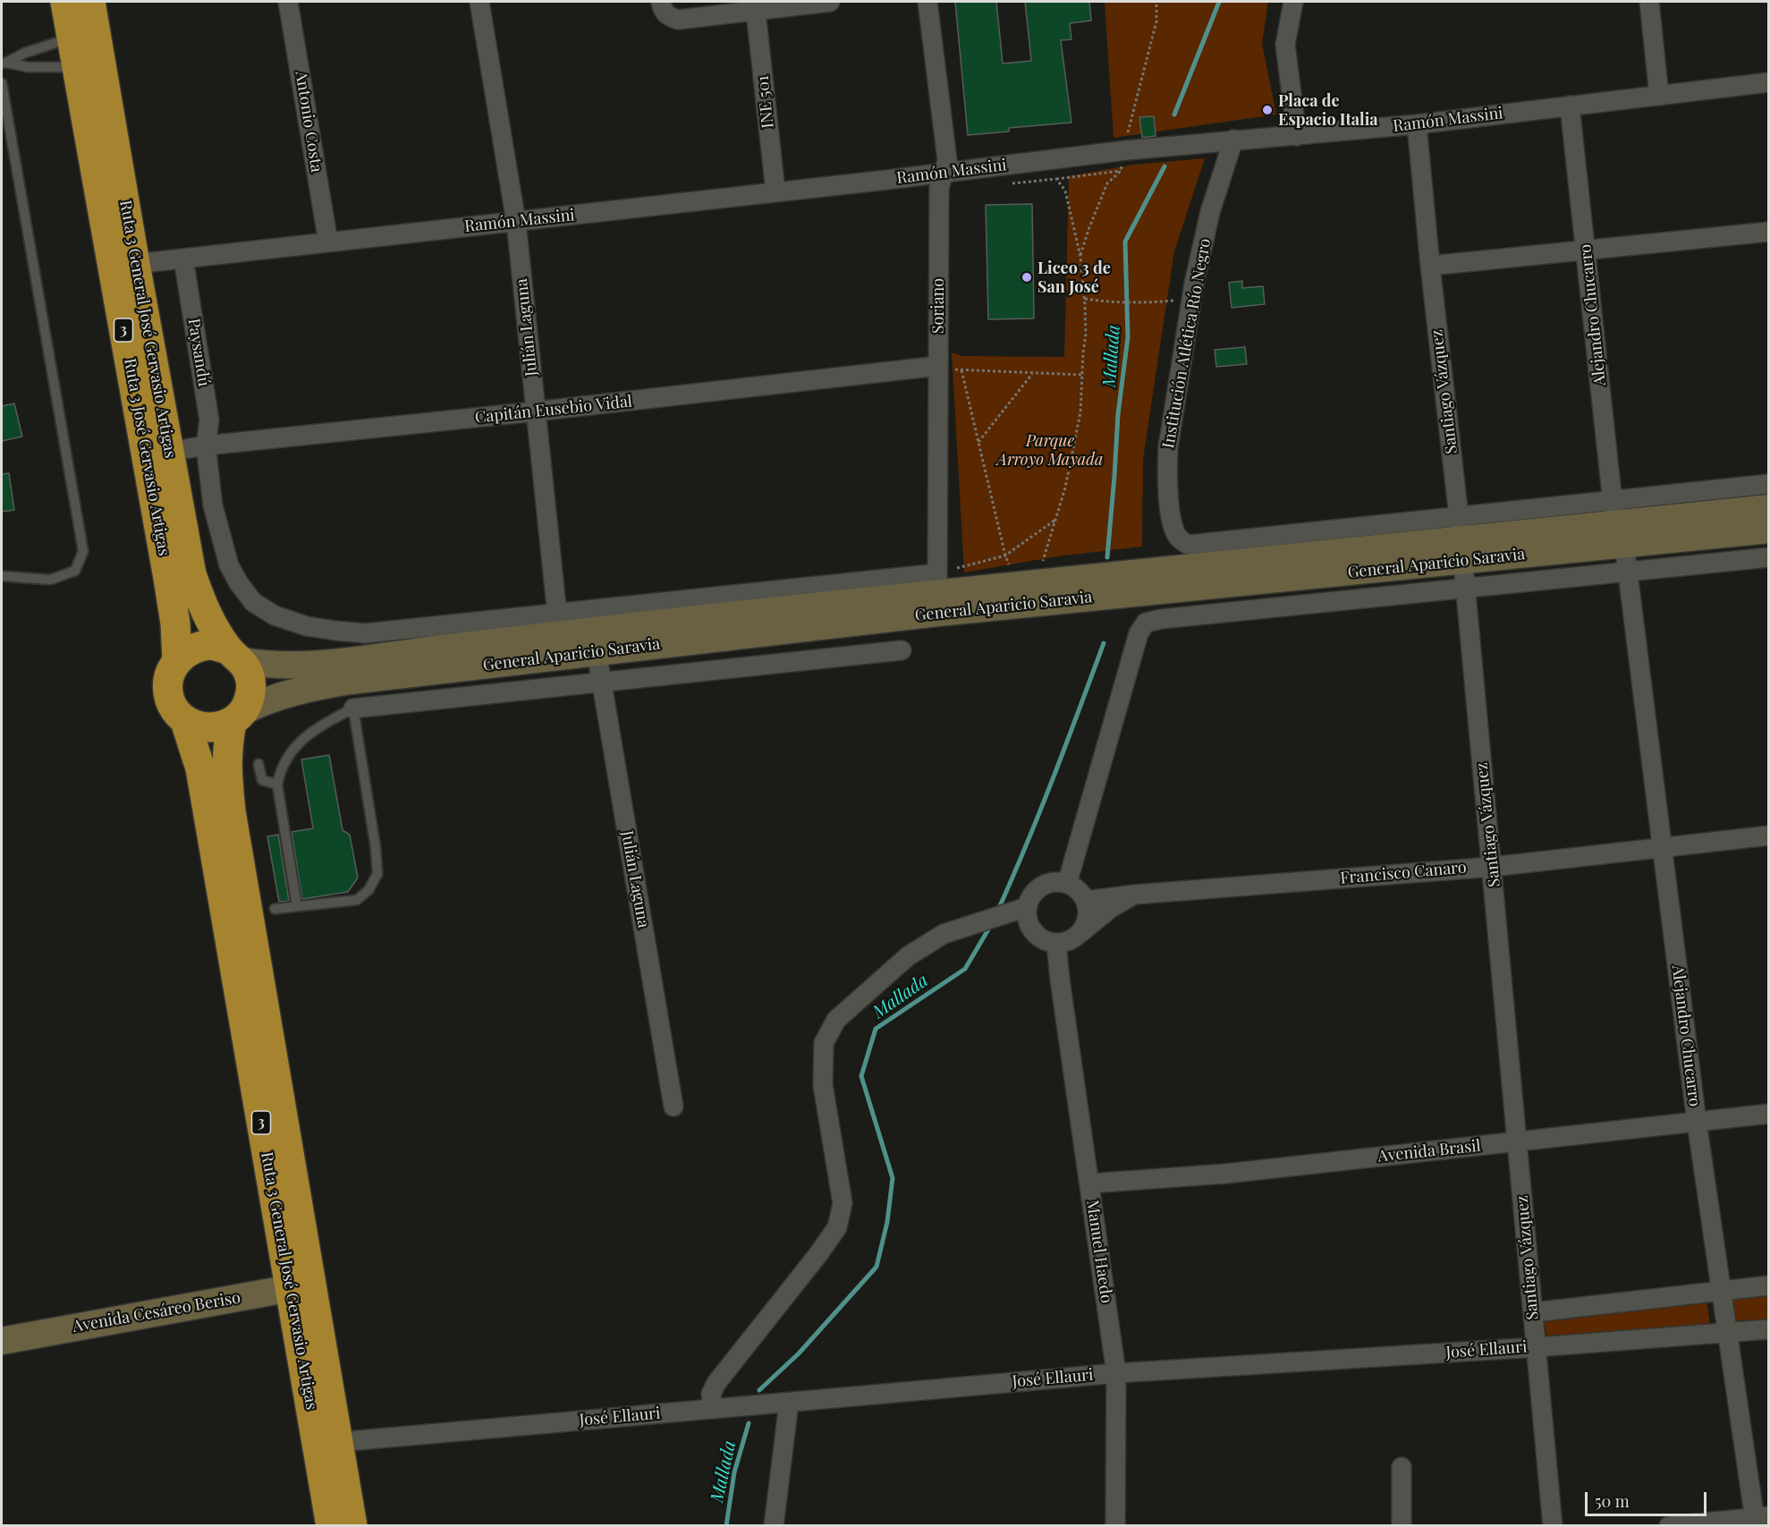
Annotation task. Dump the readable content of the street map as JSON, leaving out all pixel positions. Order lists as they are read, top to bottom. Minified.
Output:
{"streets":{"highway":["Ruta 3 General José Gervasio Artigas","3","Ruta 3 José Gervasio Artigas"],"main road":["General Aparicio Saravia","Avenida Cesáreo Beriso"],"street":["INE 501","Ramón Massini","Antonio Costa","Soriano","Alejandro Chucarro","Julián Laguna","Institución Atlética Río Negro","Paysandú","Santiago Vázquez","Capitán Eusebio Vidal","Francisco Canaro","Avenida Brasil","Manuel Haedo","José Ellauri"]},"crossings":[["INE 501","Ramón Massini"],["Ramón Massini","Antonio Costa"],["Ramón Massini","Soriano"],["Ramón Massini","Alejandro Chucarro"],["Ramón Massini","Julián Laguna"],["Ramón Massini","Ruta 3 General José Gervasio Artigas"],["Ramón Massini","Institución Atlética Río Negro"],["Ramón Massini","Paysandú"],["Ramón Massini","Santiago Vázquez"],["Soriano","Capitán Eusebio Vidal"],["Soriano","General Aparicio Saravia"],["Alejandro Chucarro","General Aparicio Saravia"],["Alejandro Chucarro","Francisco Canaro"],["Alejandro Chucarro","Avenida Brasil"],["Alejandro Chucarro","José Ellauri"],["Julián Laguna","Capitán Eusebio Vidal"],["Julián Laguna","General Aparicio Saravia"],["Ruta 3 General José Gervasio Artigas","3"],["Ruta 3 General José Gervasio Artigas","Capitán Eusebio Vidal"],["Ruta 3 General José Gervasio Artigas","Ruta 3 José Gervasio Artigas"],["Ruta 3 General José Gervasio Artigas","General Aparicio Saravia"],["Ruta 3 General José Gervasio Artigas","Avenida Cesáreo Beriso"],["Ruta 3 General José Gervasio Artigas","José Ellauri"],["3","Ruta 3 José Gervasio Artigas"],["3","General Aparicio Saravia"],["Institución Atlética Río Negro","General Aparicio Saravia"],["Paysandú","Capitán Eusebio Vidal"],["Paysandú","General Aparicio Saravia"],["Santiago Vázquez","General Aparicio Saravia"],["Santiago Vázquez","Francisco Canaro"],["Santiago Vázquez","Avenida Brasil"],["Santiago Vázquez","José Ellauri"],["Capitán Eusebio Vidal","General Aparicio Saravia"],["Ruta 3 José Gervasio Artigas","General Aparicio Saravia"],["General Aparicio Saravia","Francisco Canaro"],["General Aparicio Saravia","Manuel Haedo"],["Francisco Canaro","Manuel Haedo"],["Avenida Brasil","Manuel Haedo"],["Manuel Haedo","José Ellauri"]],"water":["Mallada"],"parks":["Parque Arroyo Mayada"],"places":["Placa de Espacio Italia","Liceo 3 de San José"],"scale_bar":"50 m"}
